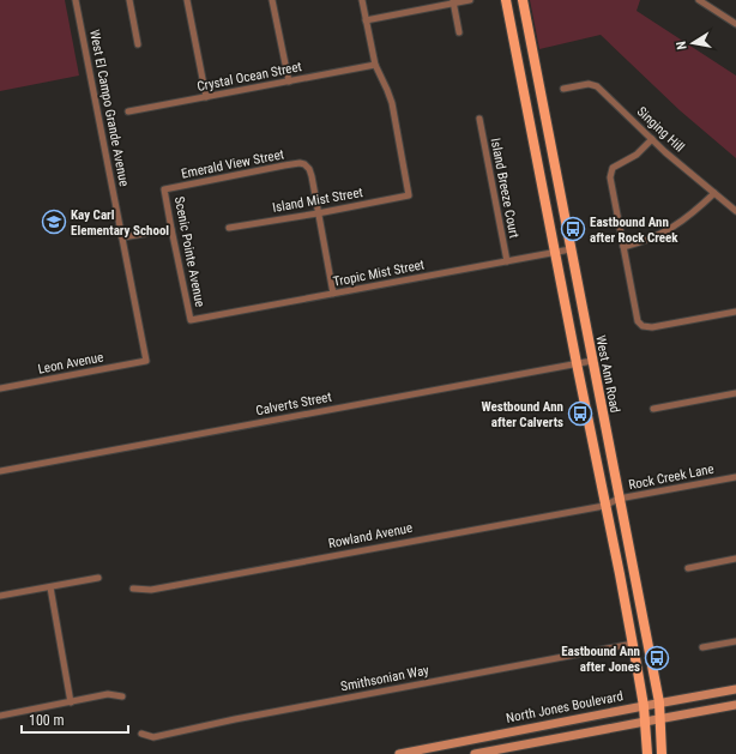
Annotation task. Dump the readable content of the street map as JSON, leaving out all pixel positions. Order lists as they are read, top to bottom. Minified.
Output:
{"streets":{"main road":["West Ann Road","North Jones Boulevard"],"street":["Crystal Ocean Street","West El Campo Grande Avenue","Singing Hill","Emerald View Street","Island Breeze Court","Island Mist Street","Scenic Pointe Avenue","Tropic Mist Street","Leon Avenue","Calverts Street","Rock Creek Lane","Rowland Avenue","Smithsonian Way"]},"crossings":[["Crystal Ocean Street","Island Mist Street"],["West El Campo Grande Avenue","Leon Avenue"],["Emerald View Street","Island Mist Street"],["Emerald View Street","Scenic Pointe Avenue"],["Island Breeze Court","Tropic Mist Street"],["Scenic Pointe Avenue","Tropic Mist Street"],["Tropic Mist Street","West Ann Road"],["West Ann Road","Calverts Street"],["West Ann Road","Rock Creek Lane"],["West Ann Road","Rowland Avenue"],["West Ann Road","Smithsonian Way"],["West Ann Road","North Jones Boulevard"],["Rock Creek Lane","Rowland Avenue"]],"places":{"school or university":["Kay Carl Elementary School"],"bus stop":["Eastbound Ann after Rock Creek","Westbound Ann after Calverts","Eastbound Ann after Jones"]},"scale_bar":"100 m","north":"left"}
